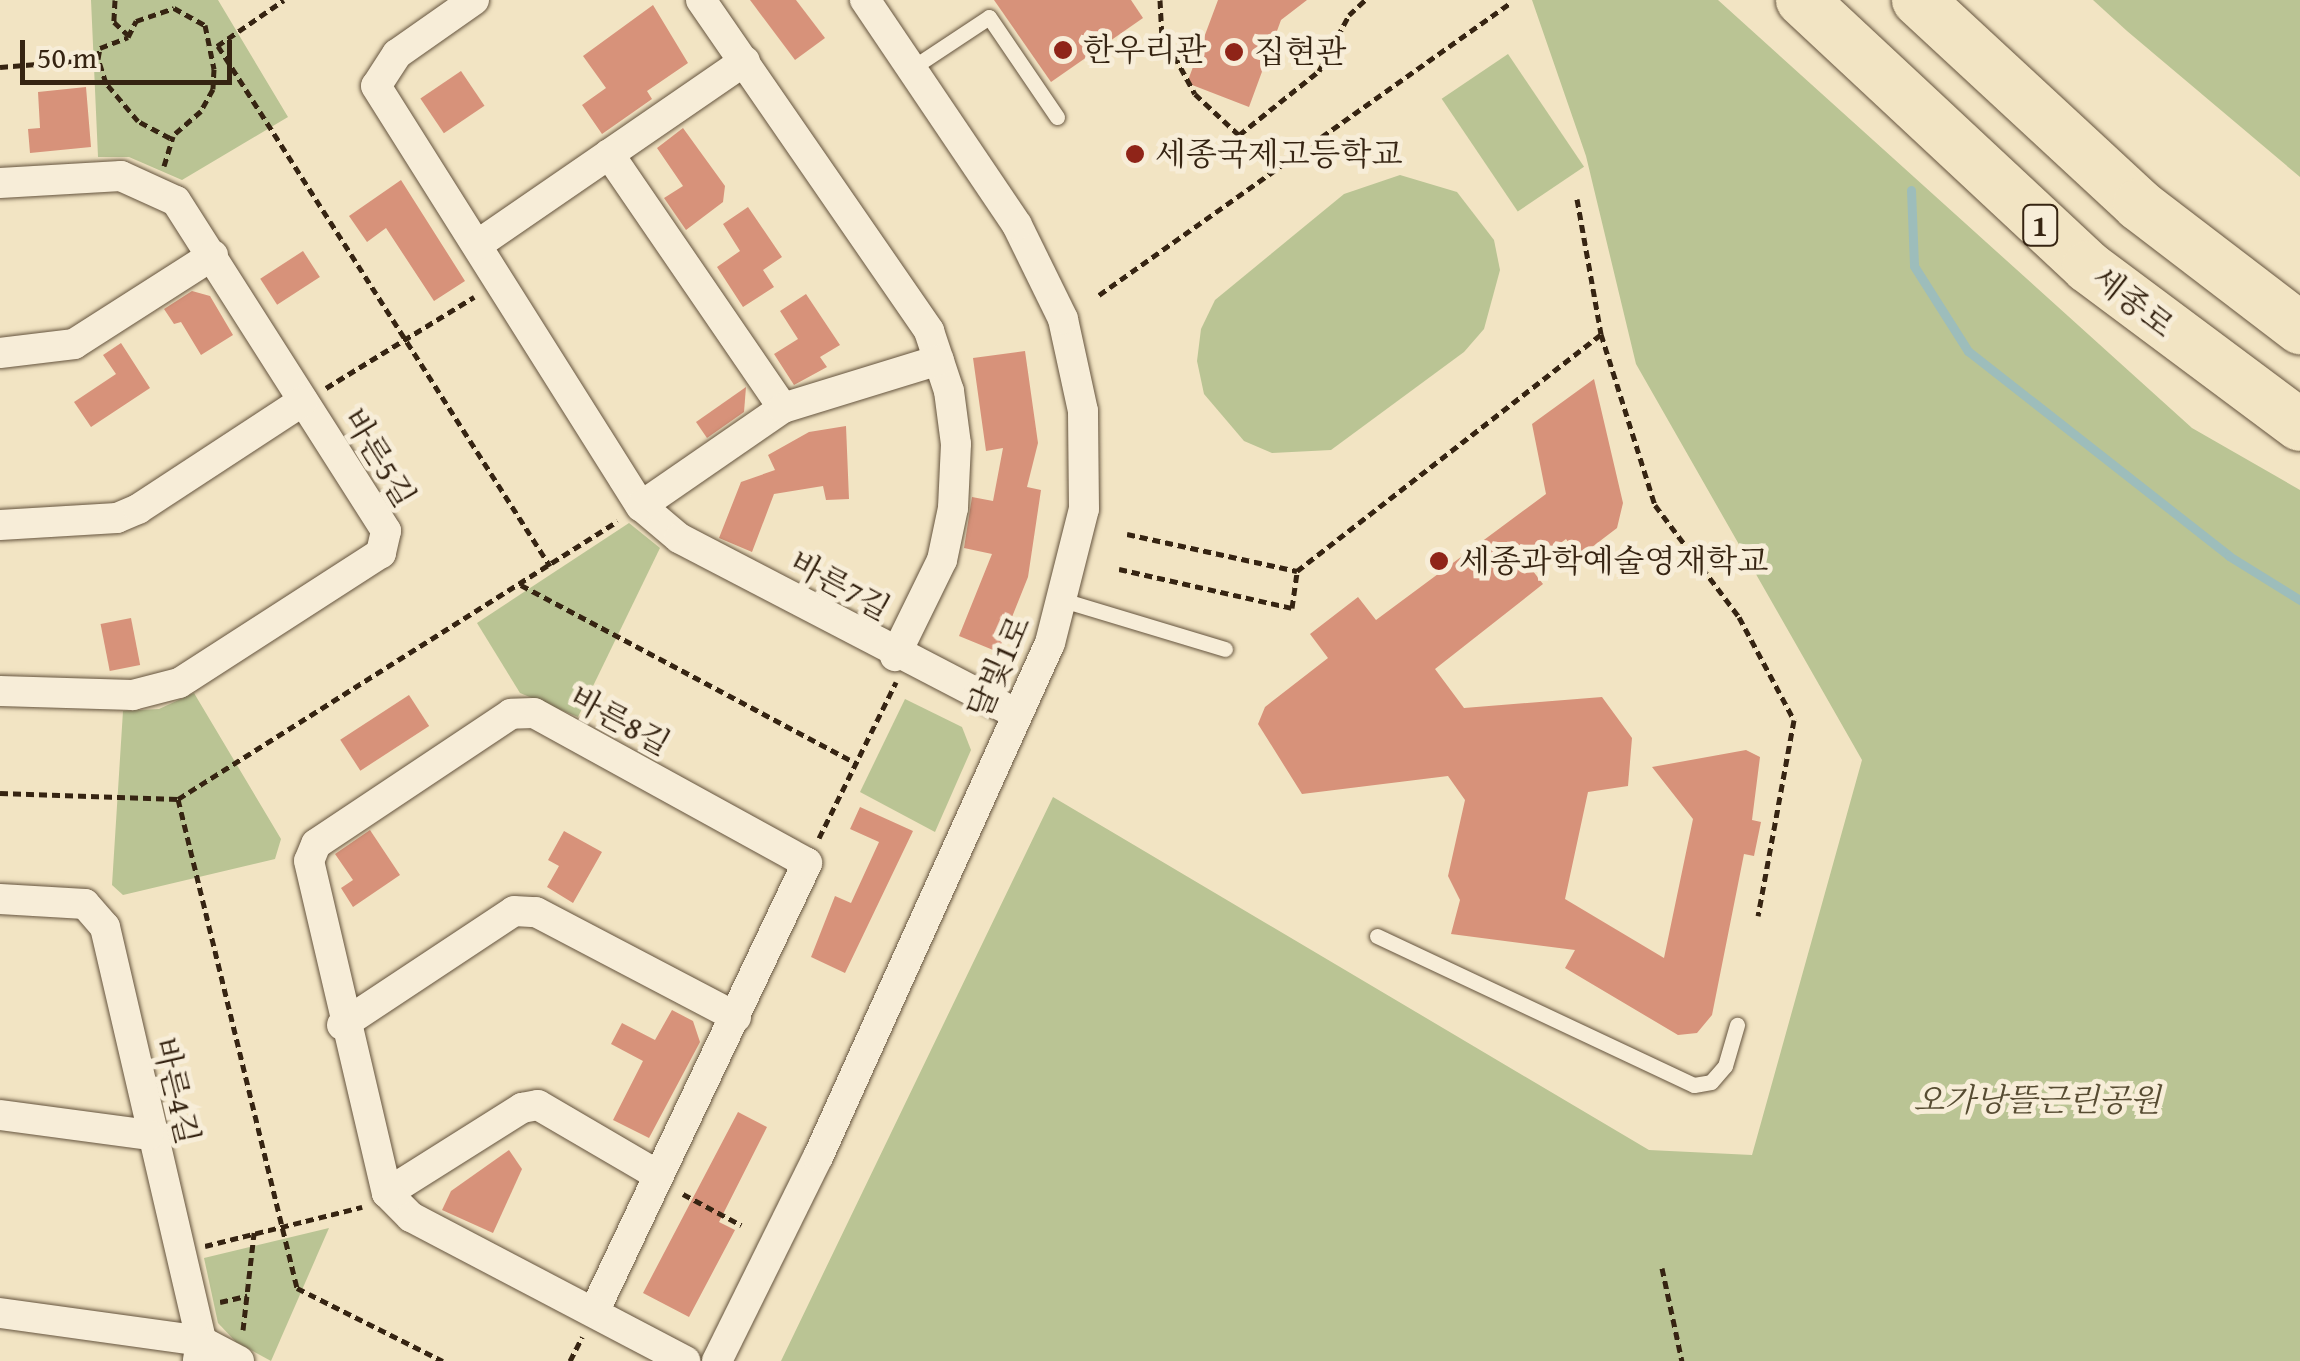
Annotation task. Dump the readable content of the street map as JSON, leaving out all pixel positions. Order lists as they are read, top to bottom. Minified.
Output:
{"streets":{"highway":["1","세종로"],"street":["바른5길","바른7길","달빛1로","바른8길","바른4길"]},"parks":["오가낭뜰근린공원"],"places":["한우리관","집현관","세종국제고등학교","세종과학예술영재학교"],"scale_bar":"50 m"}
